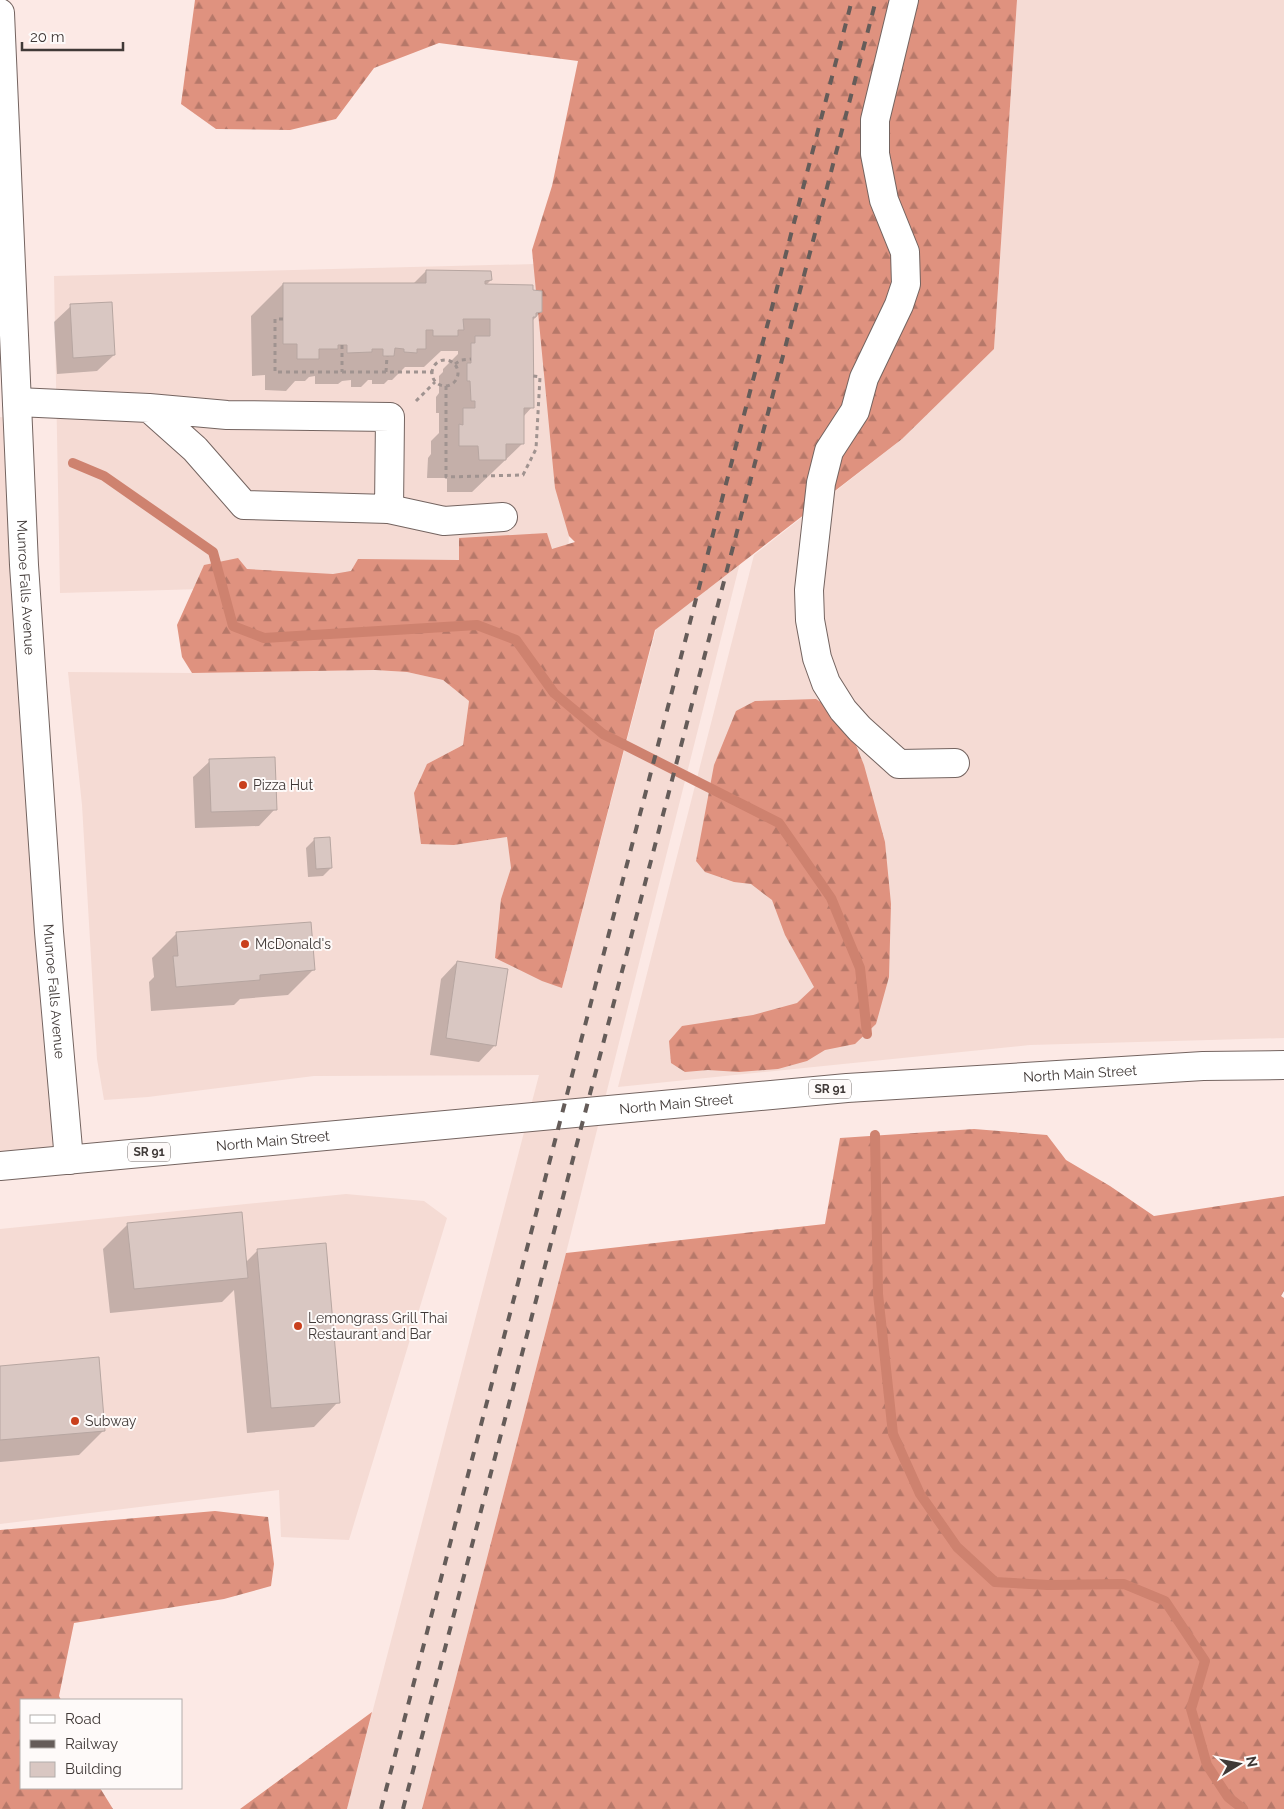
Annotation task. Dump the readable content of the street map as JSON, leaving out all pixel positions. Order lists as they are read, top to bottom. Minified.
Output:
{"streets":{"main road":["Munroe Falls Avenue","North Main Street","SR 91"]},"crossings":[["Munroe Falls Avenue","North Main Street"],["Munroe Falls Avenue","SR 91"],["North Main Street","SR 91"]],"places":["Pizza Hut","McDonald's","Lemongrass Grill Thai Restaurant and Bar","Subway"],"legend":["Road","Railway","Building"],"scale_bar":"20 m","north":"right"}
